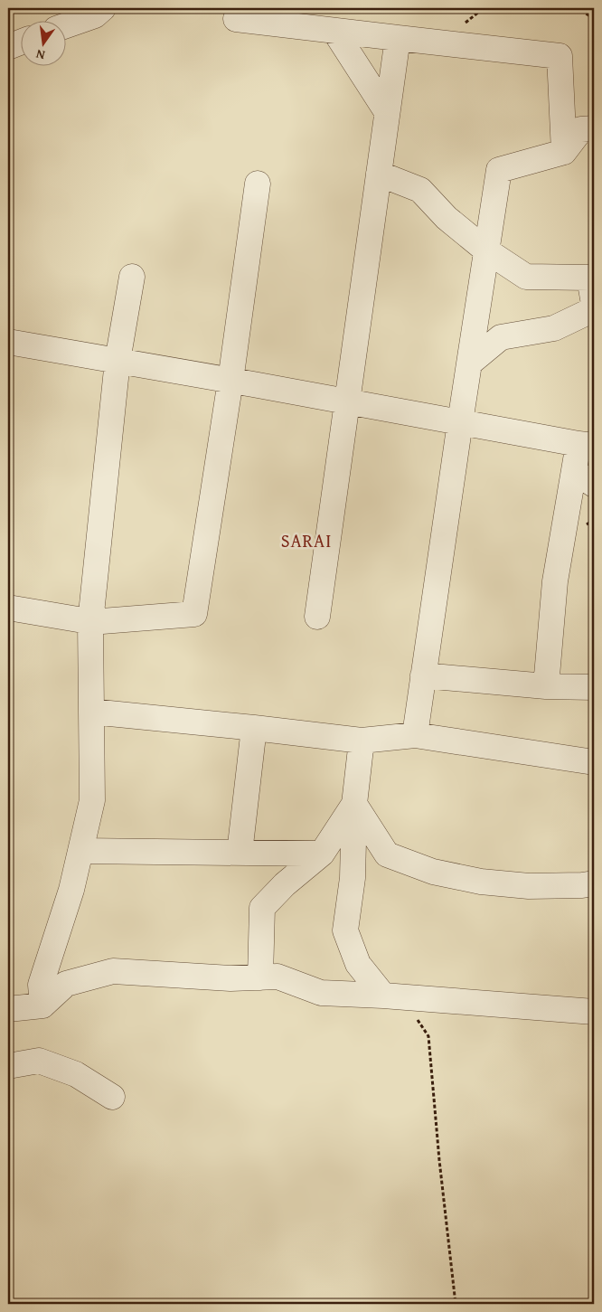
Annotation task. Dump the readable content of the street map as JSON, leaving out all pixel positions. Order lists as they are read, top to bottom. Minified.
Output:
{"districts":["SARAI"],"north":"bottom"}
